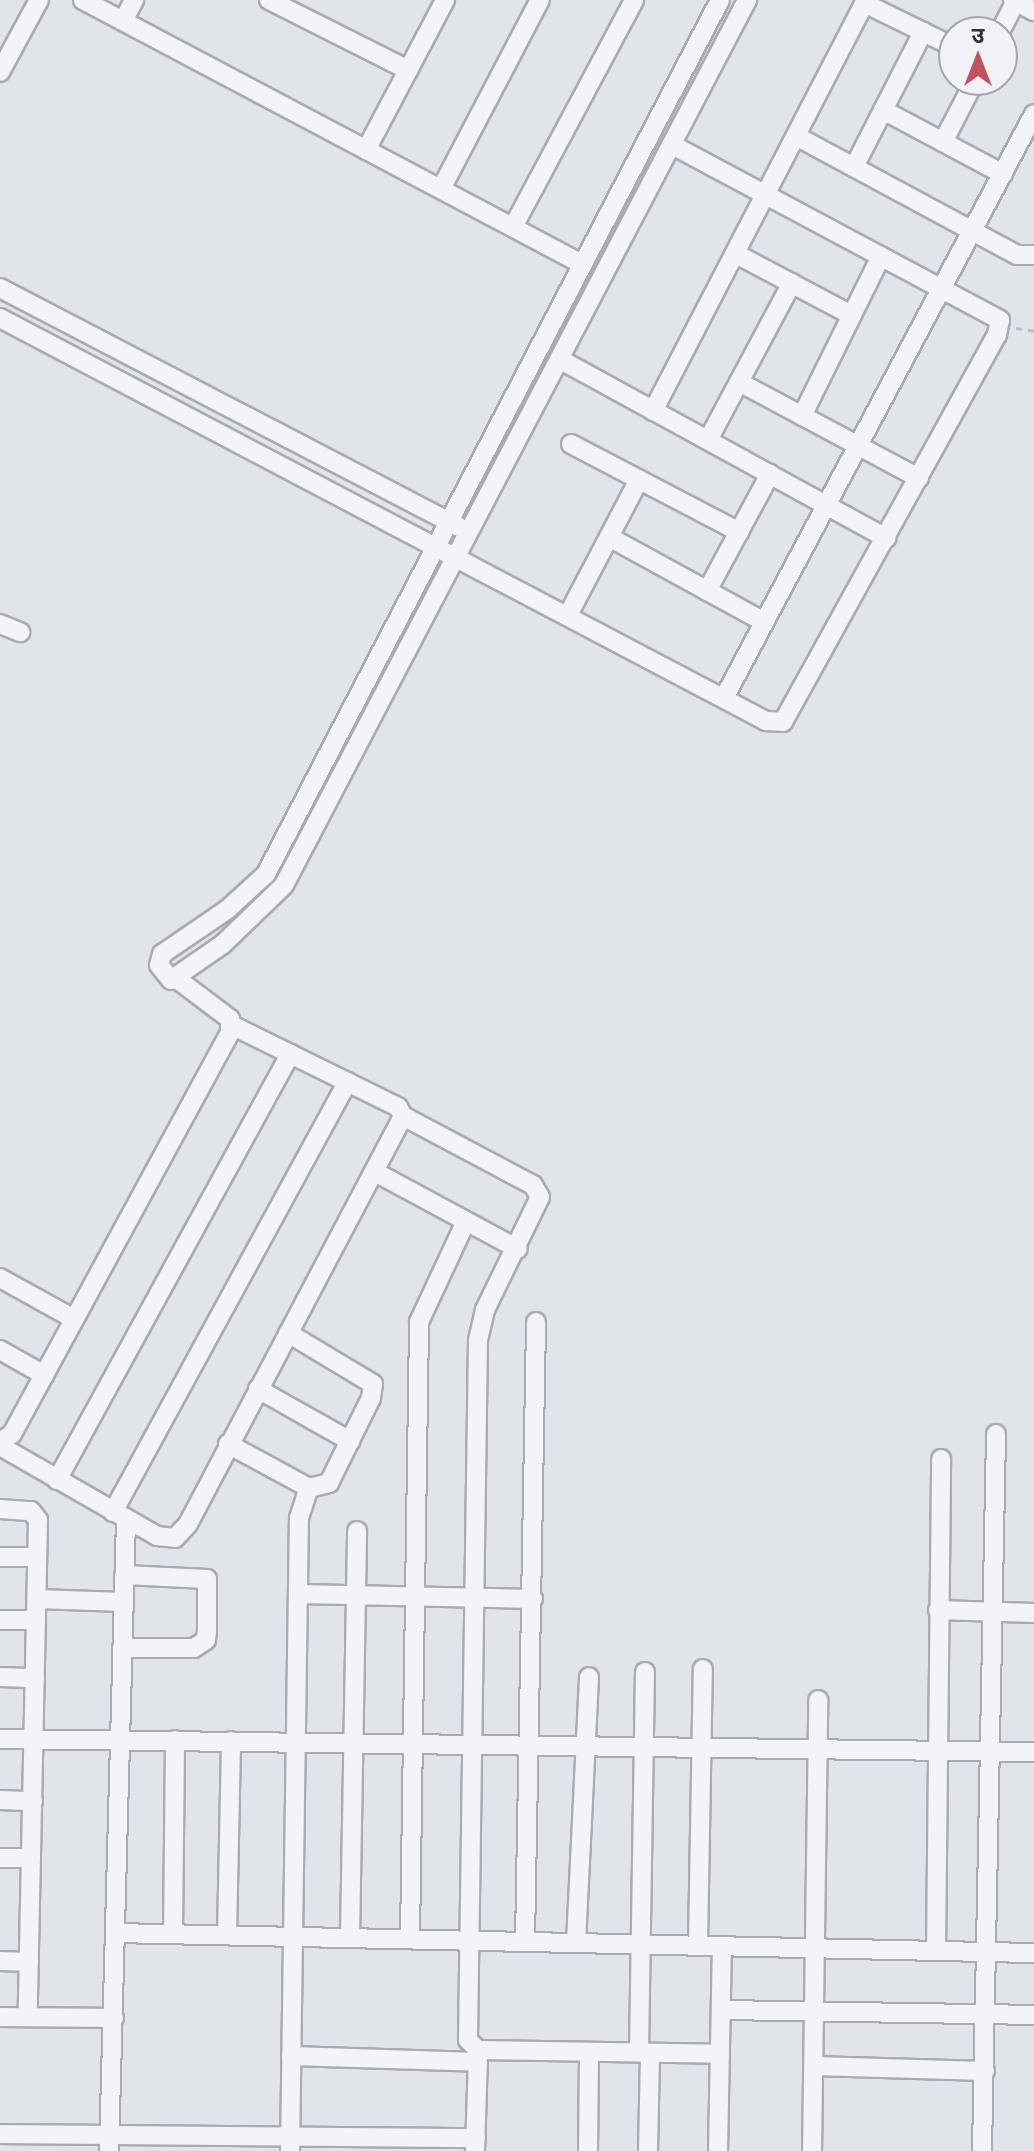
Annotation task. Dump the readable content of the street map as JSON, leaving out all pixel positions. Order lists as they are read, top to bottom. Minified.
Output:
{"north":"top"}
